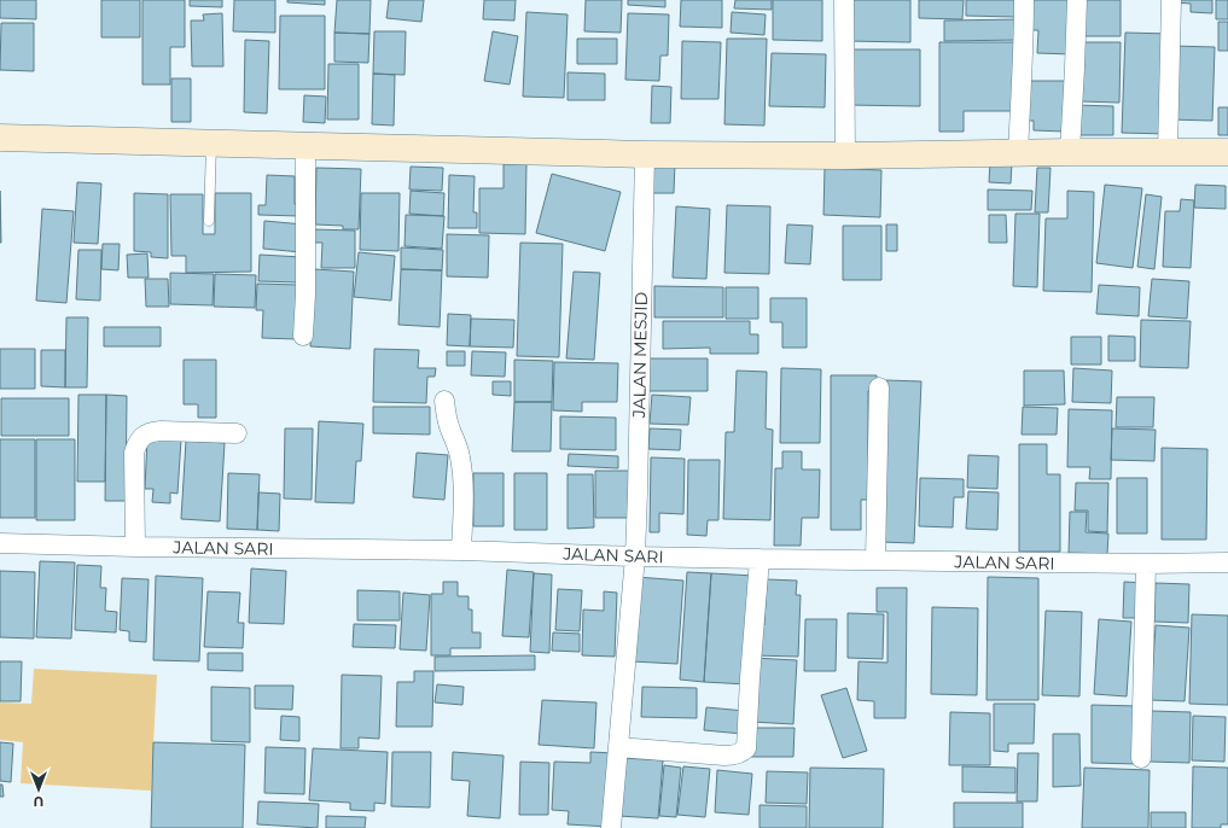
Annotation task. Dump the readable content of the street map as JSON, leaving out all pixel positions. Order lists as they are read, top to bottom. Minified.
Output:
{"streets":{"street":["JALAN MESJID","JALAN SARI"]},"crossings":[["JALAN MESJID","JALAN SARI"]],"north":"bottom"}
